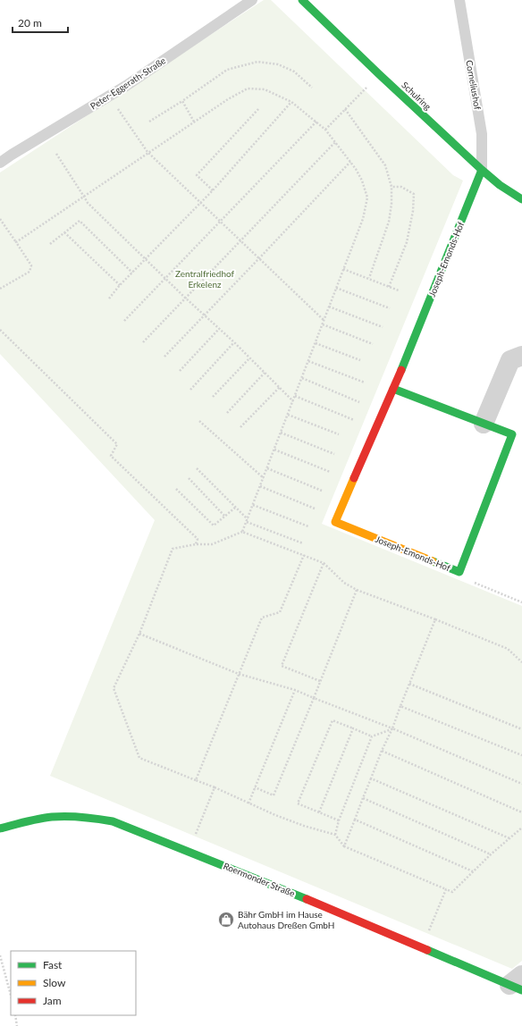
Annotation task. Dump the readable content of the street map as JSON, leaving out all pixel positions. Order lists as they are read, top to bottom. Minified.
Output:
{"streets":{"street":["Schulring","Joseph-Emonds-Hof","Roermonder Straße"],"lane":["Peter-Eggerath-Straße","Corneliushof"]},"crossings":[["Corneliushof","Schulring"],["Corneliushof","Joseph-Emonds-Hof"],["Schulring","Joseph-Emonds-Hof"]],"parks":["Zentralfriedhof Erkelenz"],"places":{"shop":["Bähr GmbH im Hause Autohaus Dreßen GmbH"]},"legend":["Fast","Slow","Jam"],"scale_bar":"20 m"}
